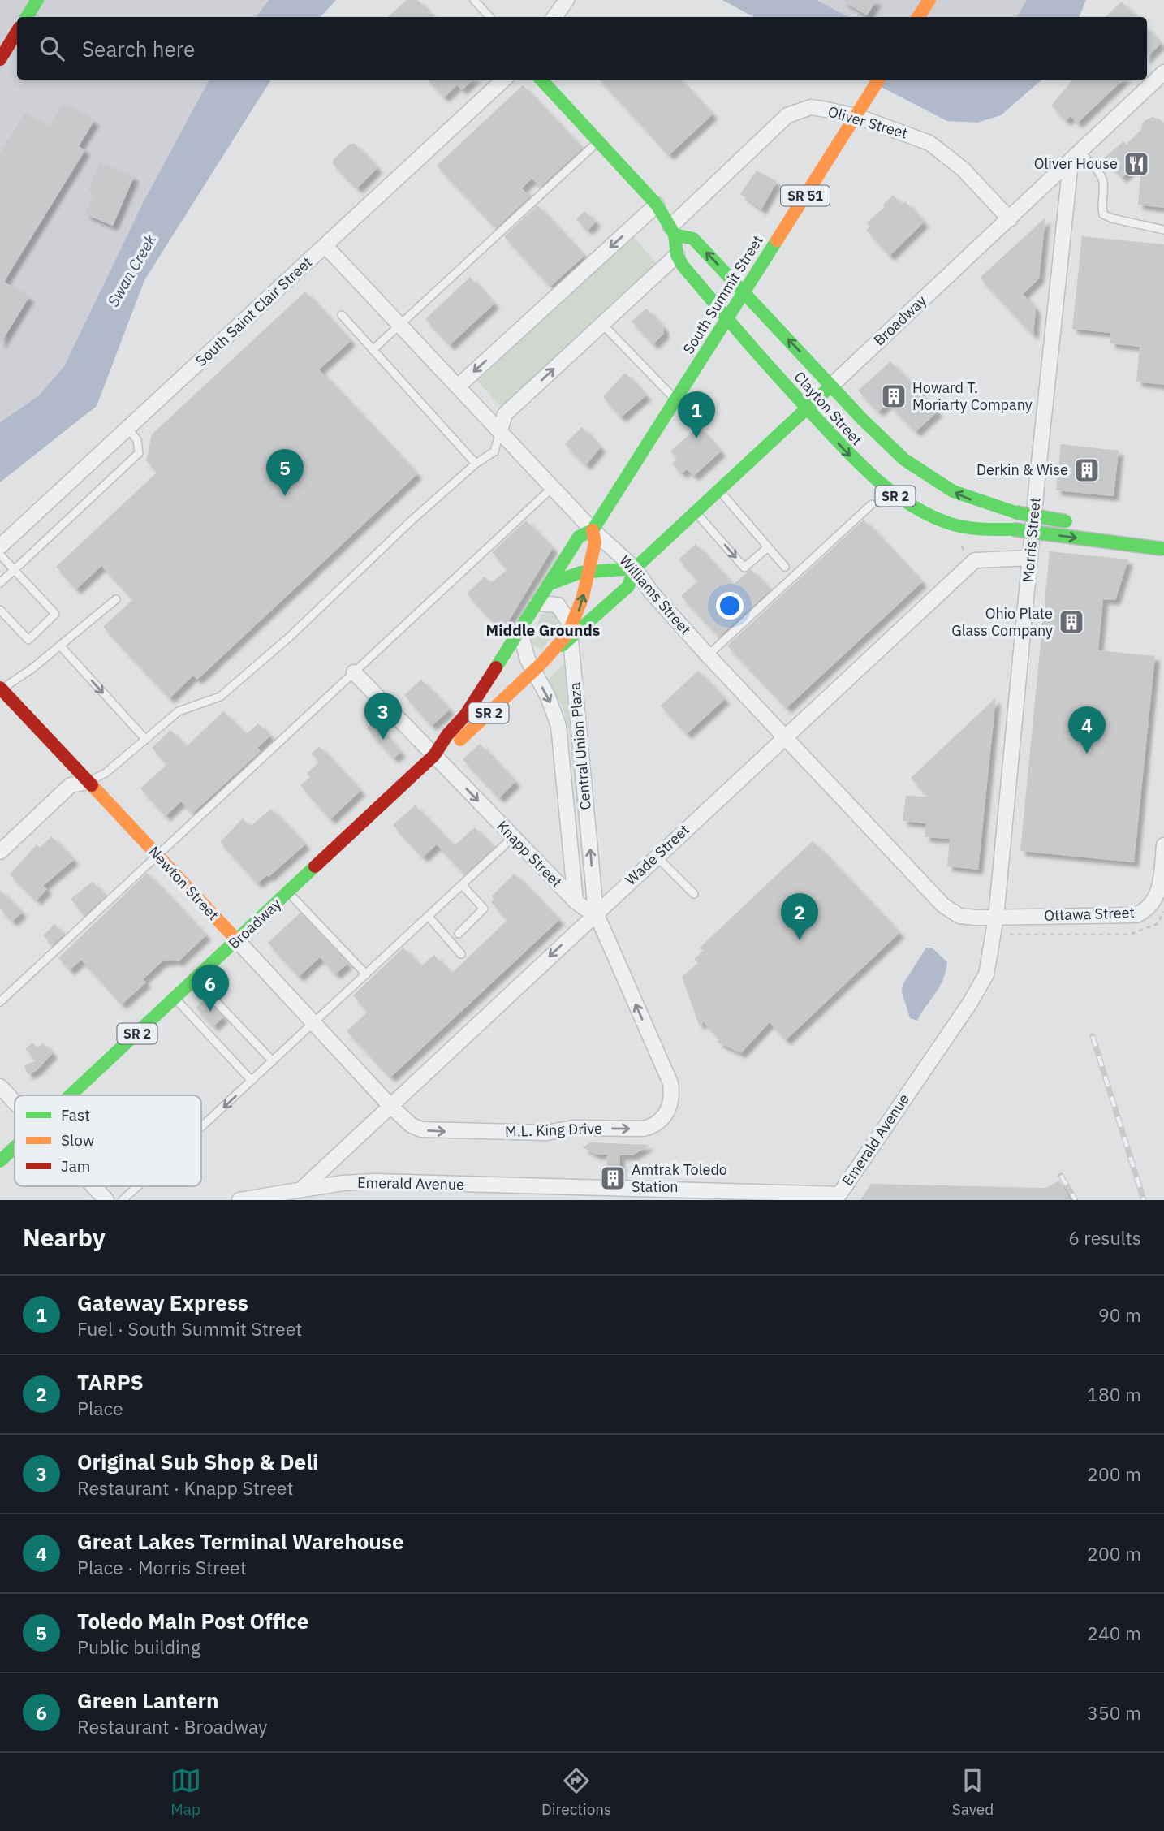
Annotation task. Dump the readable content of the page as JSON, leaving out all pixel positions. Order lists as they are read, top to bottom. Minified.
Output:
{"streets":{"main road":["SR 51","South Summit Street","Broadway","Clayton Street","SR 2","Newton Street"],"street":["Oliver Street","South Saint Clair Street","Morris Street","Williams Street","Central Union Plaza","Knapp Street","Wade Street","Ottawa Street","M.L. King Drive","Emerald Avenue"]},"crossings":[["Oliver Street","South Summit Street"],["Oliver Street","Broadway"],["Oliver Street","Clayton Street"],["South Summit Street","Broadway"],["South Summit Street","Clayton Street"],["South Summit Street","Williams Street"],["South Summit Street","Central Union Plaza"],["South Saint Clair Street","Williams Street"],["Broadway","Clayton Street"],["Broadway","Morris Street"],["Broadway","Williams Street"],["Broadway","Central Union Plaza"],["Broadway","Knapp Street"],["Broadway","Newton Street"],["Morris Street","Williams Street"],["Morris Street","Wade Street"],["Morris Street","Ottawa Street"],["Morris Street","Emerald Avenue"],["Williams Street","Wade Street"],["Williams Street","Ottawa Street"],["Williams Street","Emerald Avenue"],["Central Union Plaza","Knapp Street"],["Central Union Plaza","Wade Street"],["Central Union Plaza","M.L. King Drive"],["Knapp Street","Wade Street"],["Knapp Street","M.L. King Drive"],["Wade Street","Newton Street"],["Wade Street","M.L. King Drive"],["Wade Street","Emerald Avenue"],["Newton Street","M.L. King Drive"],["Ottawa Street","Emerald Avenue"]],"districts":["Middle Grounds"],"water":["Swan Creek"],"places":{"restaurant":["Oliver House"],"building":["Howard T. Moriarty Company","Derkin & Wise","Ohio Plate Glass Company","Amtrak Toledo Station"]},"legend":["Fast","Slow","Jam"],"page":{"search":"Search here","pins":["1","5","3","4","2","6"],"heading":["Nearby","6 results"],"list":[{"mark":"1","name":"Gateway Express","note":"Fuel · South Summit Street","value":"90 m"},{"mark":"2","name":"TARPS","note":"Place","value":"180 m"},{"mark":"3","name":"Original Sub Shop & Deli","note":"Restaurant · Knapp Street","value":"200 m"},{"mark":"4","name":"Great Lakes Terminal Warehouse","note":"Place · Morris Street","value":"200 m"},{"mark":"5","name":"Toledo Main Post Office","note":"Public building","value":"240 m"},{"mark":"6","name":"Green Lantern","note":"Restaurant · Broadway","value":"350 m"}],"nav":["Map","Directions","Saved"]}}
